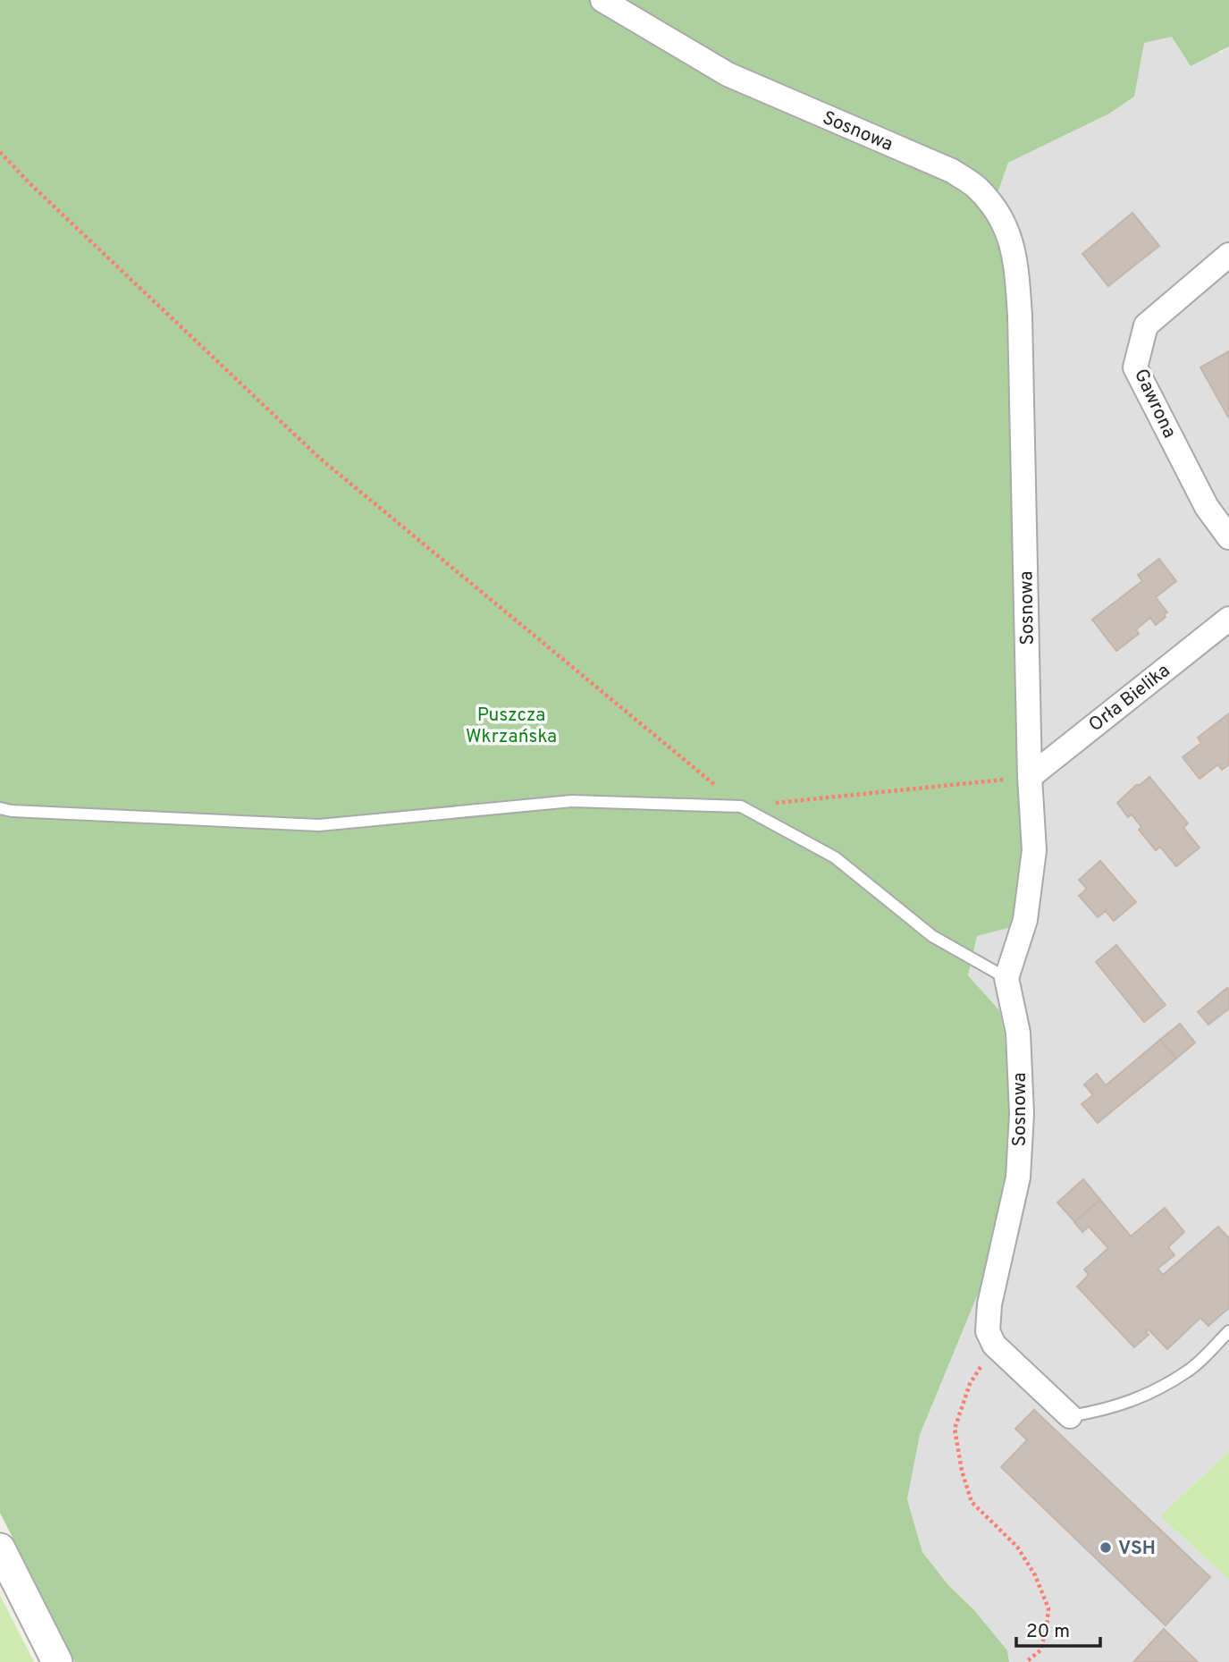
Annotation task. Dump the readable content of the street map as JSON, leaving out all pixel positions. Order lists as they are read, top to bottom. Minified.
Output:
{"streets":{"street":["Sosnowa","Gawrona","Orła Bielika"]},"crossings":[["Sosnowa","Orła Bielika"]],"parks":["Puszcza Wkrzańska"],"places":["VSH"],"scale_bar":"20 m"}
